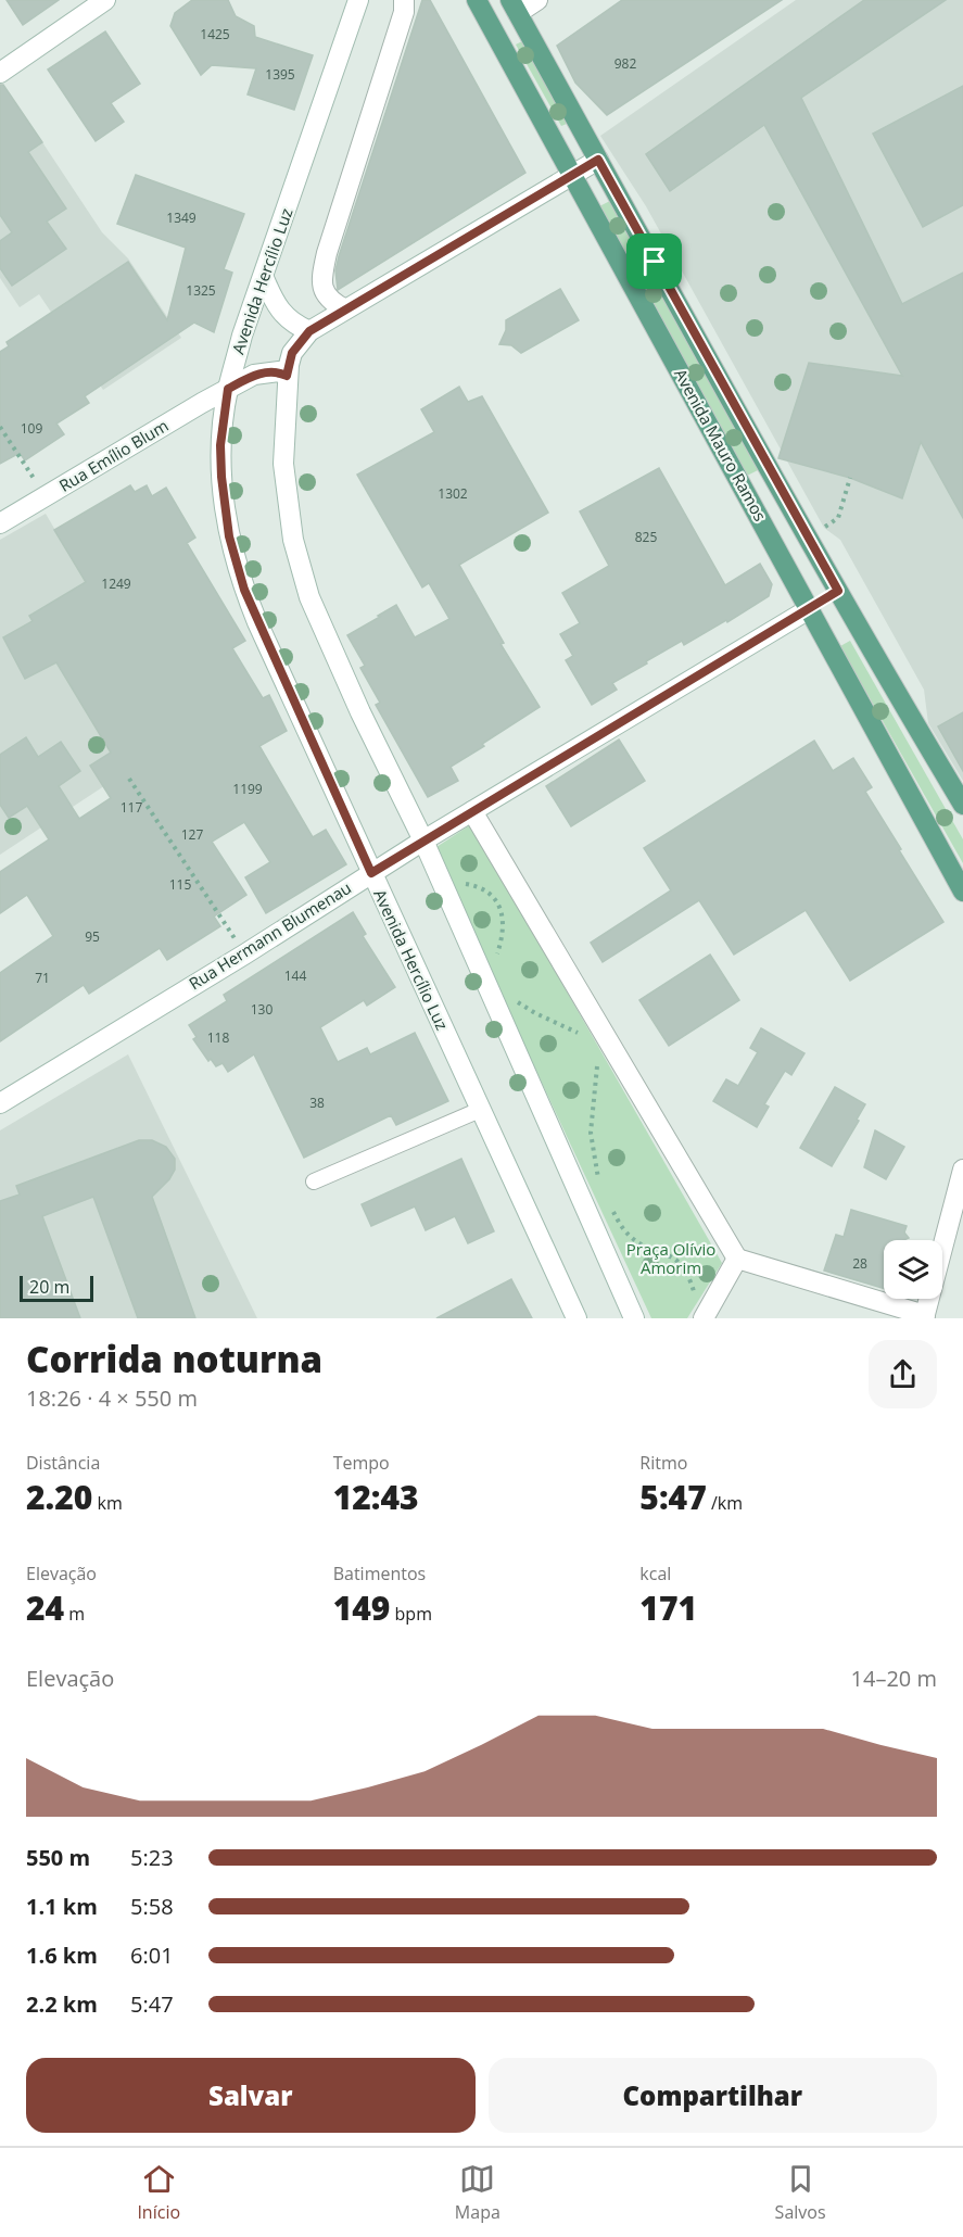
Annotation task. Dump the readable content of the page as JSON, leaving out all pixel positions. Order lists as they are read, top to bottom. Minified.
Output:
{"streets":{"main road":["Avenida Hercílio Luz","Avenida Mauro Ramos","Rua Emílio Blum","Rua Hermann Blumenau"]},"crossings":[["Avenida Hercílio Luz","Rua Emílio Blum"],["Avenida Hercílio Luz","Rua Hermann Blumenau"],["Avenida Mauro Ramos","Rua Hermann Blumenau"]],"parks":["Praça Olívio Amorim"],"house_numbers":["1425","982","1395","1349","1325","109","1302","825","1249","1199","117","127","115","95","144","71","130","118","38","28"],"scale_bar":"20 m","page":{"scale":"20 m","heading":["Corrida noturna","18:26 · 4 × 550 m"],"stats":[["Distância","2.20 km"],["Tempo","12:43"],["Ritmo","5:47 /km"],["Elevação","24 m"],["Batimentos","149 bpm"],["kcal","171"]],"chart":["Elevação","14–20 m"],"list":[{"name":"550 m","note":"5:23"},{"name":"1.1 km","note":"5:58"},{"name":"1.6 km","note":"6:01"},{"name":"2.2 km","note":"5:47"}],"buttons":["Salvar","Compartilhar"],"tabs":["Início","Mapa","Salvos"]}}
